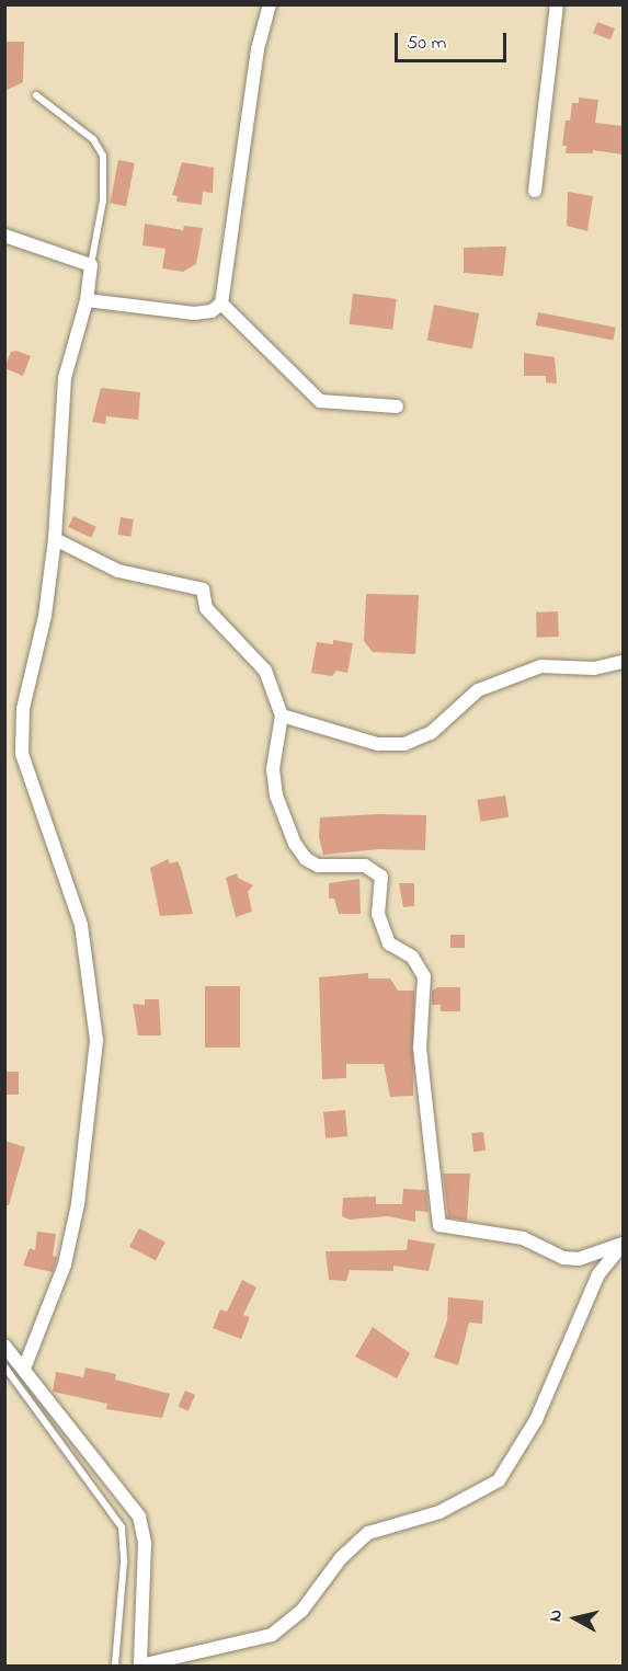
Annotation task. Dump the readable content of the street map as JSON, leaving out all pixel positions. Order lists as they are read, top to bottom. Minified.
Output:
{"scale_bar":"50 m","north":"left"}
